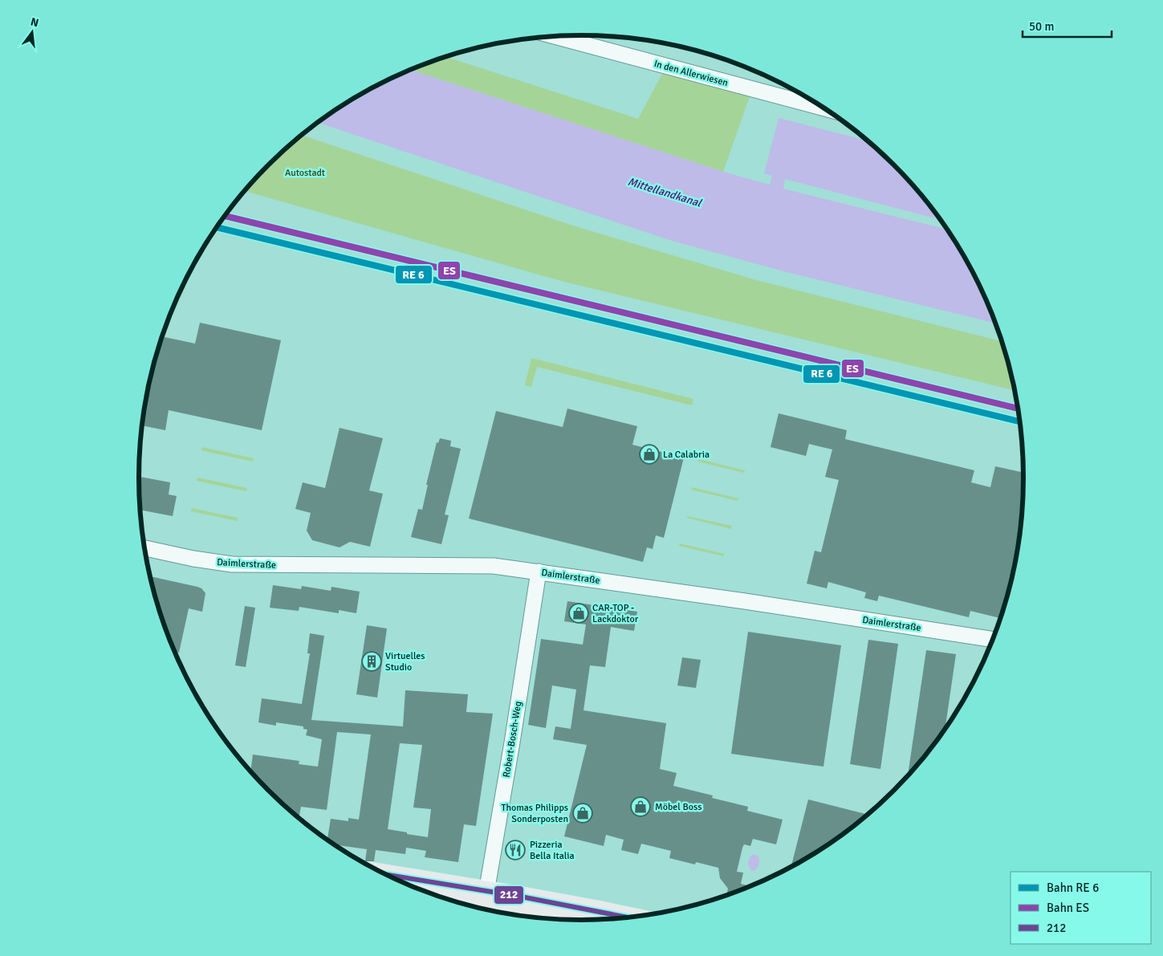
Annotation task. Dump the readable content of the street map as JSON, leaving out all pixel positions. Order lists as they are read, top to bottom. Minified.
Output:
{"streets":{"street":["In den Allerwiesen","Daimlerstraße","Robert-Bosch-Weg"]},"crossings":[["Daimlerstraße","Robert-Bosch-Weg"]],"water":["Mittellandkanal"],"parks":["Autostadt"],"places":{"shop":["La Calabria","CAR-TOP - Lackdoktor","Möbel Boss","Thomas Philipps Sonderposten"],"building":["Virtuelles Studio"],"restaurant":["Pizzeria Bella Italia"]},"lines":["rail line ES","transit line 212"],"legend":["Bahn RE 6","Bahn ES","212"],"scale_bar":"50 m","north":"top"}
